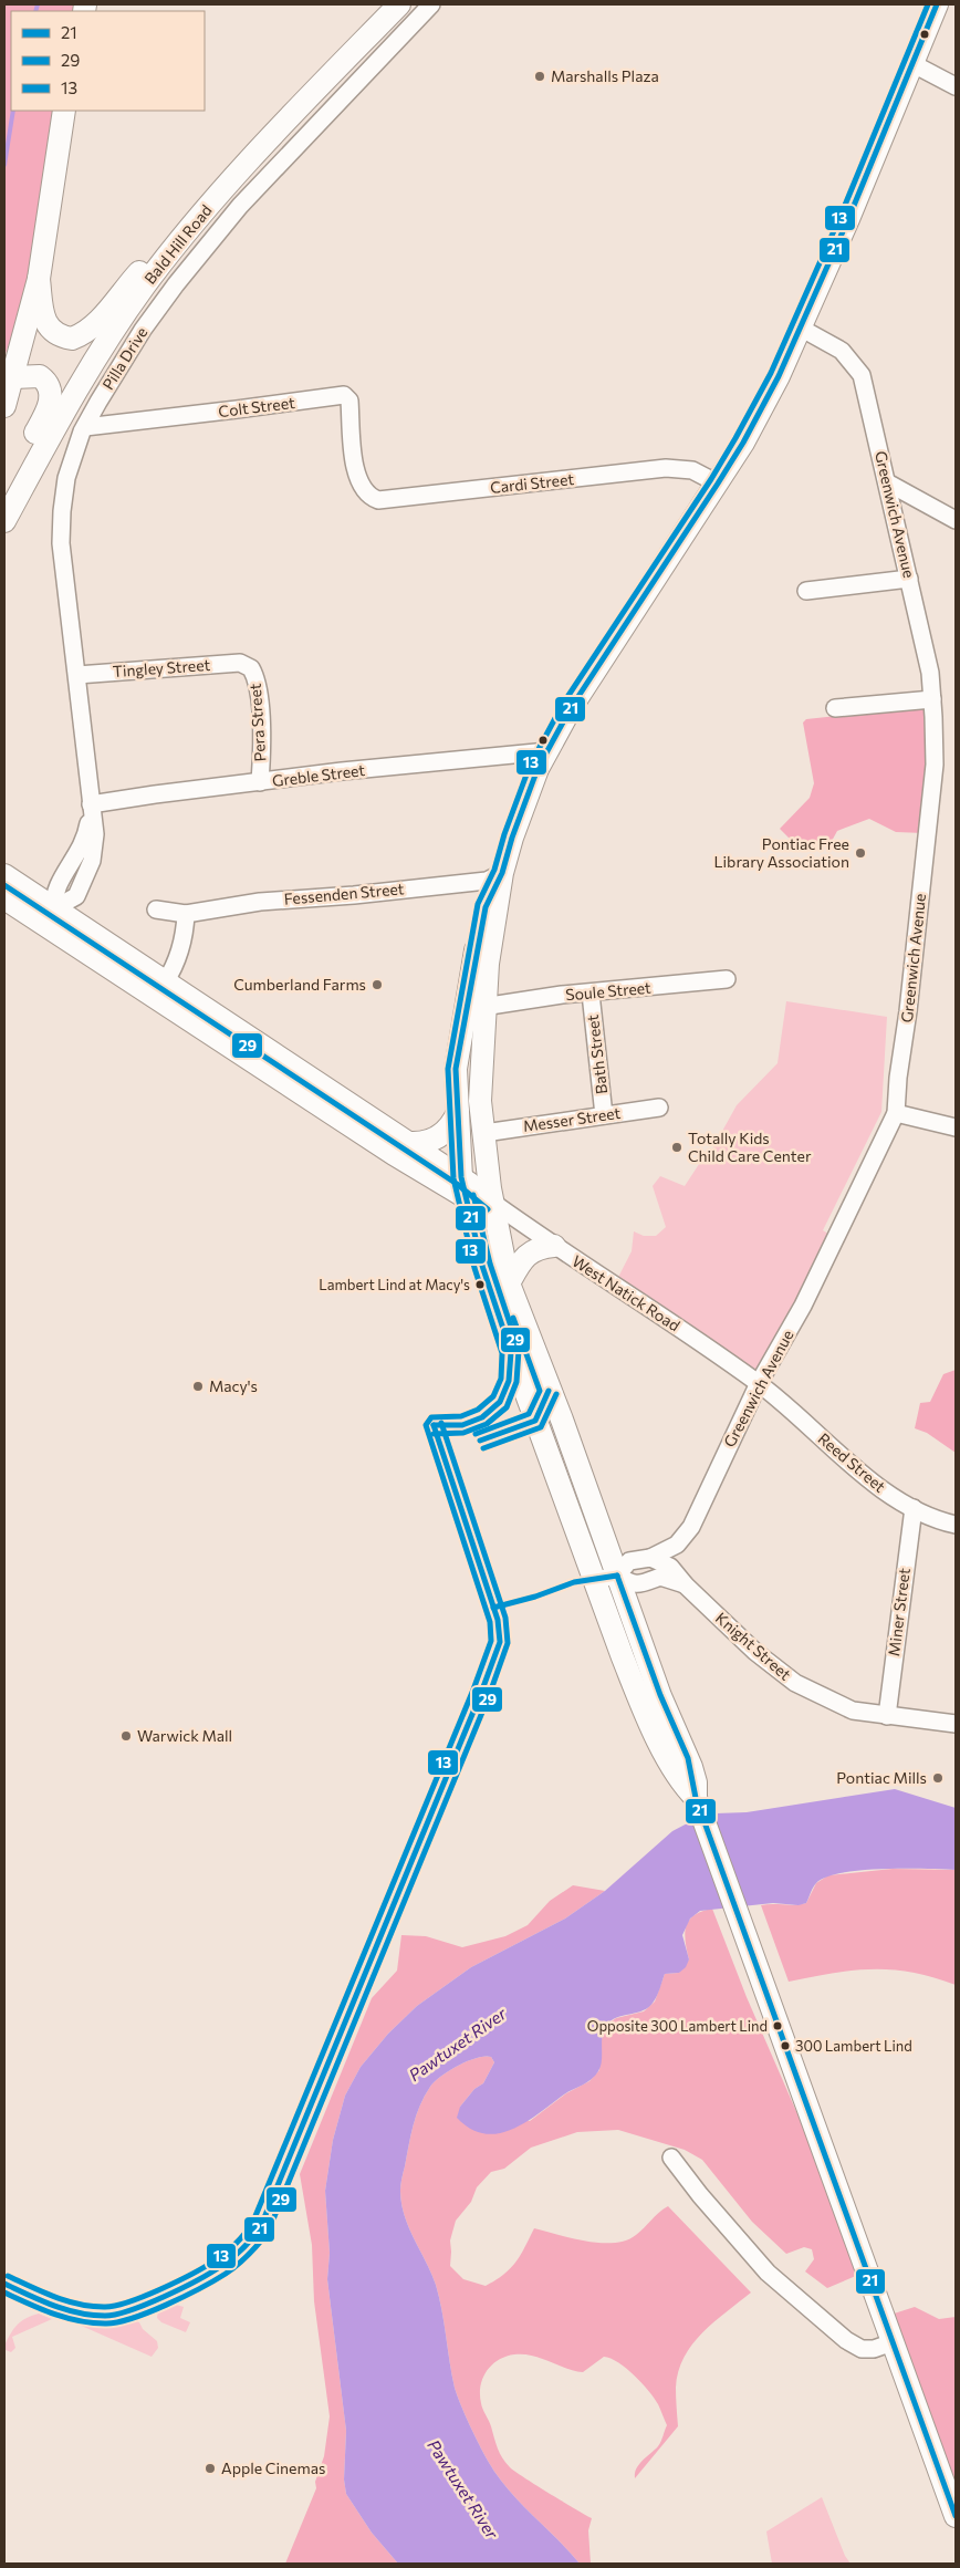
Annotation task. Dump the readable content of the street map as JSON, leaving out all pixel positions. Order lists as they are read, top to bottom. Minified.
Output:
{"streets":{"main road":["Bald Hill Road","West Natick Road"],"street":["Pilla Drive","Colt Street","Cardi Street","Greenwich Avenue","Tingley Street","Pera Street","Greble Street","Fessenden Street","Soule Street","Bath Street","Messer Street","Reed Street","Miner Street","Knight Street"]},"crossings":[["Pilla Drive","Colt Street"],["Pilla Drive","Tingley Street"],["Pilla Drive","Greble Street"],["Pilla Drive","West Natick Road"],["Colt Street","Cardi Street"],["Greenwich Avenue","West Natick Road"],["Greenwich Avenue","Reed Street"],["Greenwich Avenue","Knight Street"],["Tingley Street","Pera Street"],["Pera Street","Greble Street"],["Soule Street","Bath Street"],["Bath Street","Messer Street"],["West Natick Road","Reed Street"],["Reed Street","Miner Street"],["Miner Street","Knight Street"]],"water":["Pawtuxet River"],"places":["Marshalls Plaza","Pontiac Free Library Association","Cumberland Farms","Totally Kids Child Care Center","Lambert Lind at Macy's","Macy's","Warwick Mall","Pontiac Mills","Opposite 300 Lambert Lind","300 Lambert Lind","Apple Cinemas"],"lines":["transit line 21","transit line 13","transit line 29"],"legend":["21","29","13"]}
